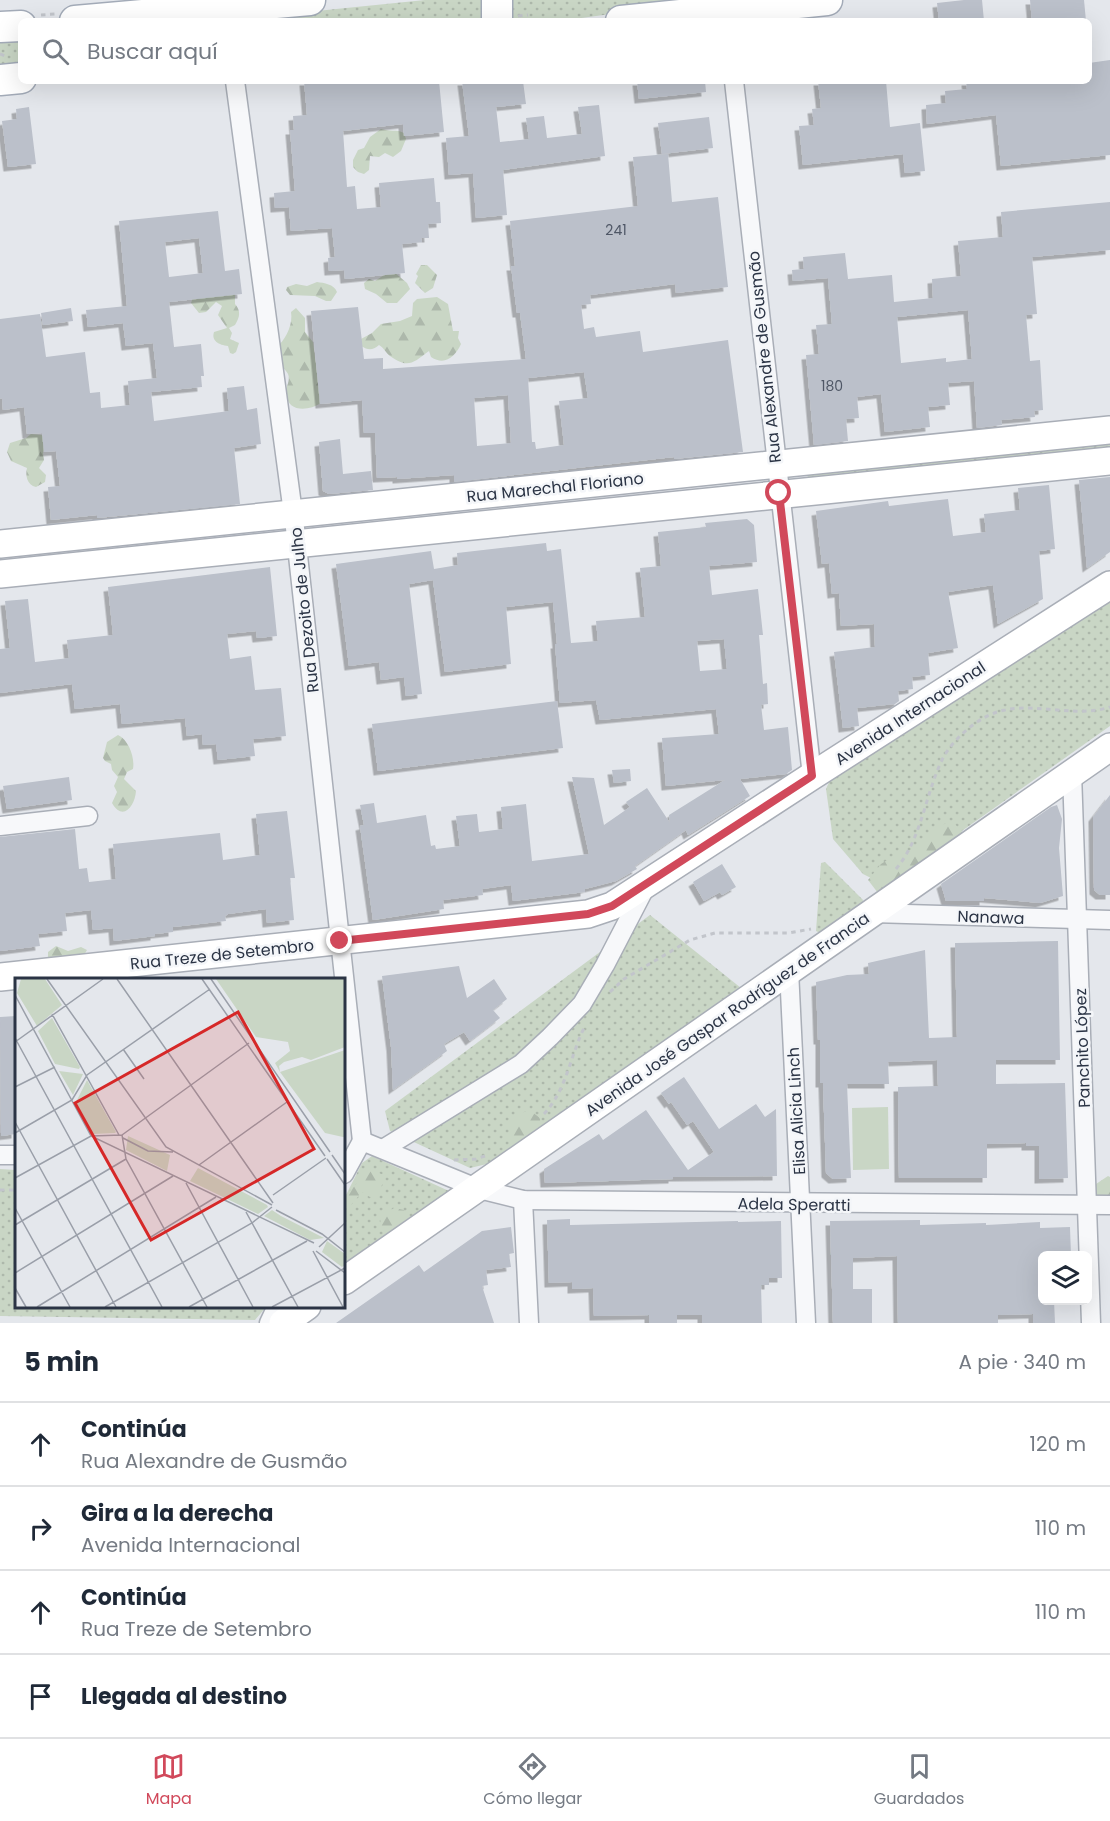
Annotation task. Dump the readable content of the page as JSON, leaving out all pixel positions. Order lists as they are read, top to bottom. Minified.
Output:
{"streets":{"main road":["Rua Marechal Floriano","Avenida Internacional","Rua Treze de Setembro","Avenida José Gaspar Rodríguez de Francia"],"street":["Rua Alexandre de Gusmão","Rua Dezoito de Julho","Nanawa","Panchito López","Elisa Alicia Linch","Adela Speratti"]},"crossings":[["Rua Alexandre de Gusmão","Rua Marechal Floriano"],["Rua Alexandre de Gusmão","Avenida Internacional"],["Rua Marechal Floriano","Rua Dezoito de Julho"],["Rua Dezoito de Julho","Rua Treze de Setembro"],["Rua Dezoito de Julho","Adela Speratti"],["Avenida Internacional","Rua Treze de Setembro"],["Nanawa","Avenida José Gaspar Rodríguez de Francia"],["Nanawa","Panchito López"],["Avenida José Gaspar Rodríguez de Francia","Panchito López"],["Avenida José Gaspar Rodríguez de Francia","Elisa Alicia Linch"],["Avenida José Gaspar Rodríguez de Francia","Adela Speratti"],["Panchito López","Adela Speratti"],["Elisa Alicia Linch","Adela Speratti"]],"house_numbers":["241","180"],"page":{"search":"Buscar aquí","heading":["5 min","A pie · 340 m"],"list":[["Continúa","Rua Alexandre de Gusmão","120 m"],["Gira a la derecha","Avenida Internacional","110 m"],["Continúa","Rua Treze de Setembro","110 m"],"Llegada al destino"],"nav":["Mapa","Cómo llegar","Guardados"]}}
